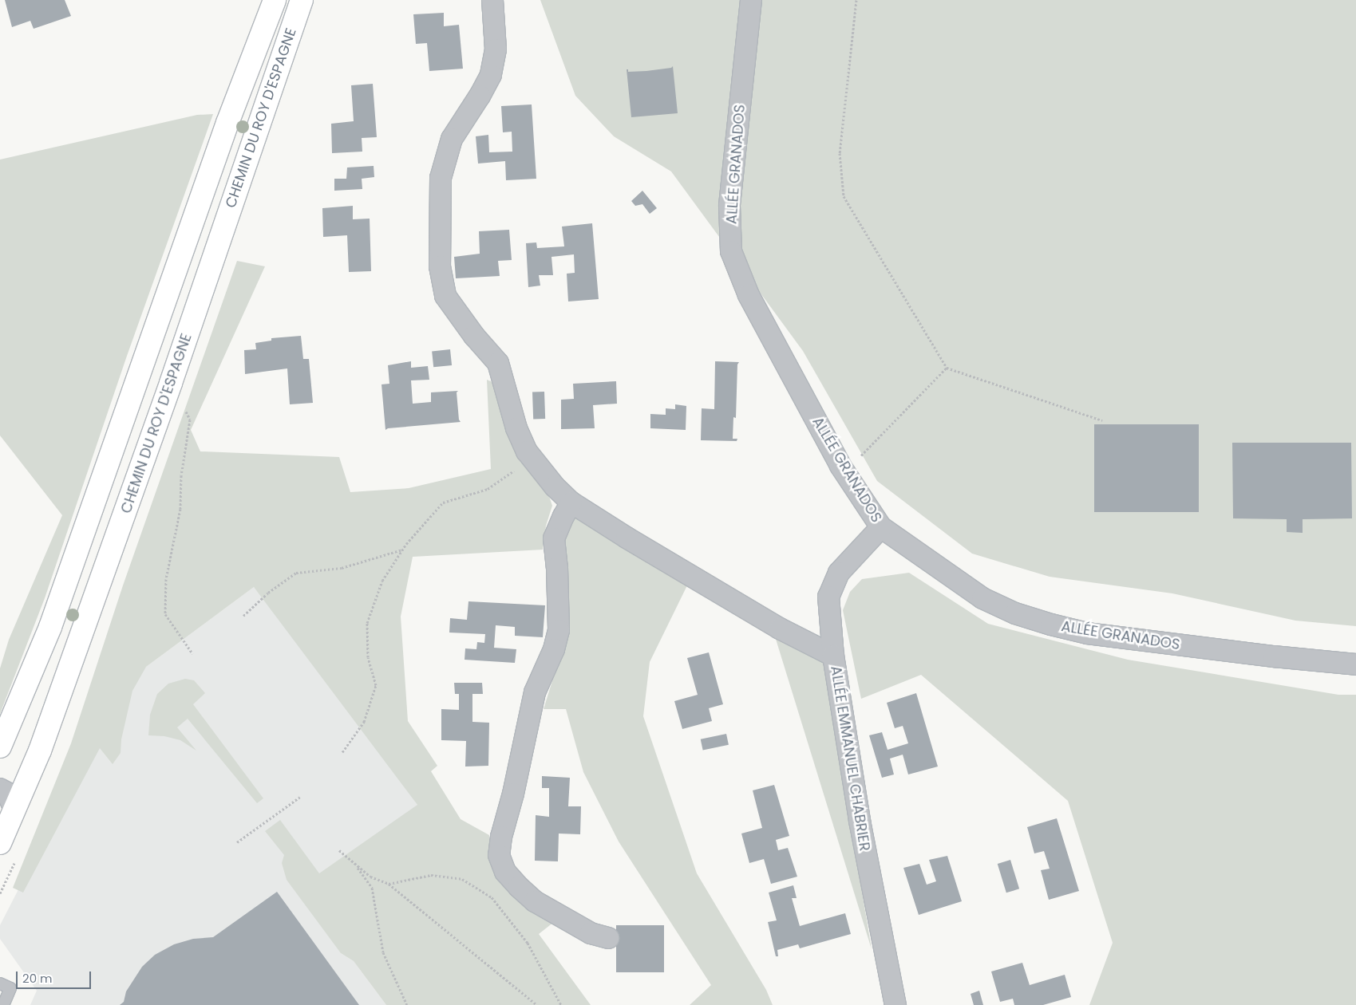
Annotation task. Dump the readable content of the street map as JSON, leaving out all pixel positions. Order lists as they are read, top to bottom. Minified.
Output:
{"streets":{"street":["CHEMIN DU ROY D'ESPAGNE","ALLÉE GRANADOS","ALLÉE EMMANUEL CHABRIER"]},"crossings":[["ALLÉE GRANADOS","ALLÉE EMMANUEL CHABRIER"]],"scale_bar":"20 m"}
